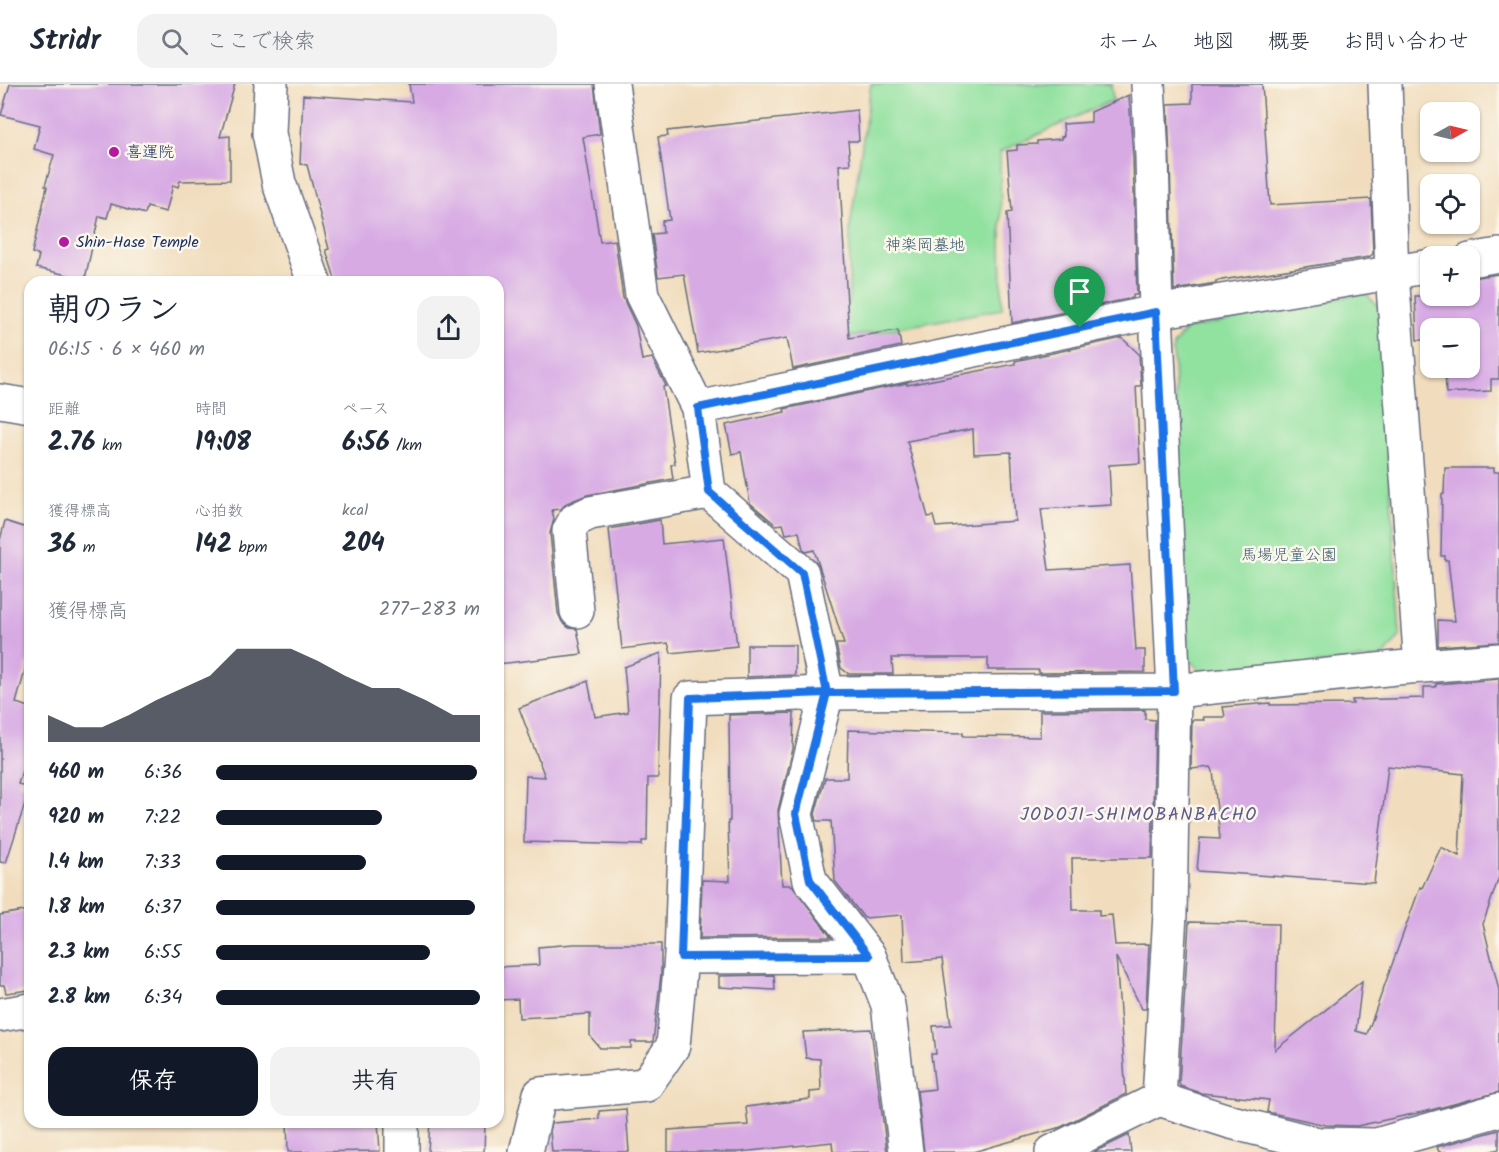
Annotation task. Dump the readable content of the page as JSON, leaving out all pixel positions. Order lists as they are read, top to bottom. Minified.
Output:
{"districts":["JODOJI-SHIMOBANBACHO"],"parks":["神楽岡墓地","馬場児童公園"],"places":["喜運院","Shin-Hase Temple"],"north":"right","page":{"header":"Stridr","search":"ここで検索","nav":["ホーム","地図","概要","お問い合わせ"],"map_buttons":["+","−"],"heading":["朝のラン","06:15 · 6 × 460 m"],"stats":[["距離","2.76 km"],["時間","19:08"],["ペース","6:56 /km"],["獲得標高","36 m"],["心拍数","142 bpm"],["kcal","204"]],"chart":["獲得標高","277–283 m"],"list":[{"name":"460 m","note":"6:36"},{"name":"920 m","note":"7:22"},{"name":"1.4 km","note":"7:33"},{"name":"1.8 km","note":"6:37"},{"name":"2.3 km","note":"6:55"},{"name":"2.8 km","note":"6:34"}],"buttons":["保存","共有"]}}
